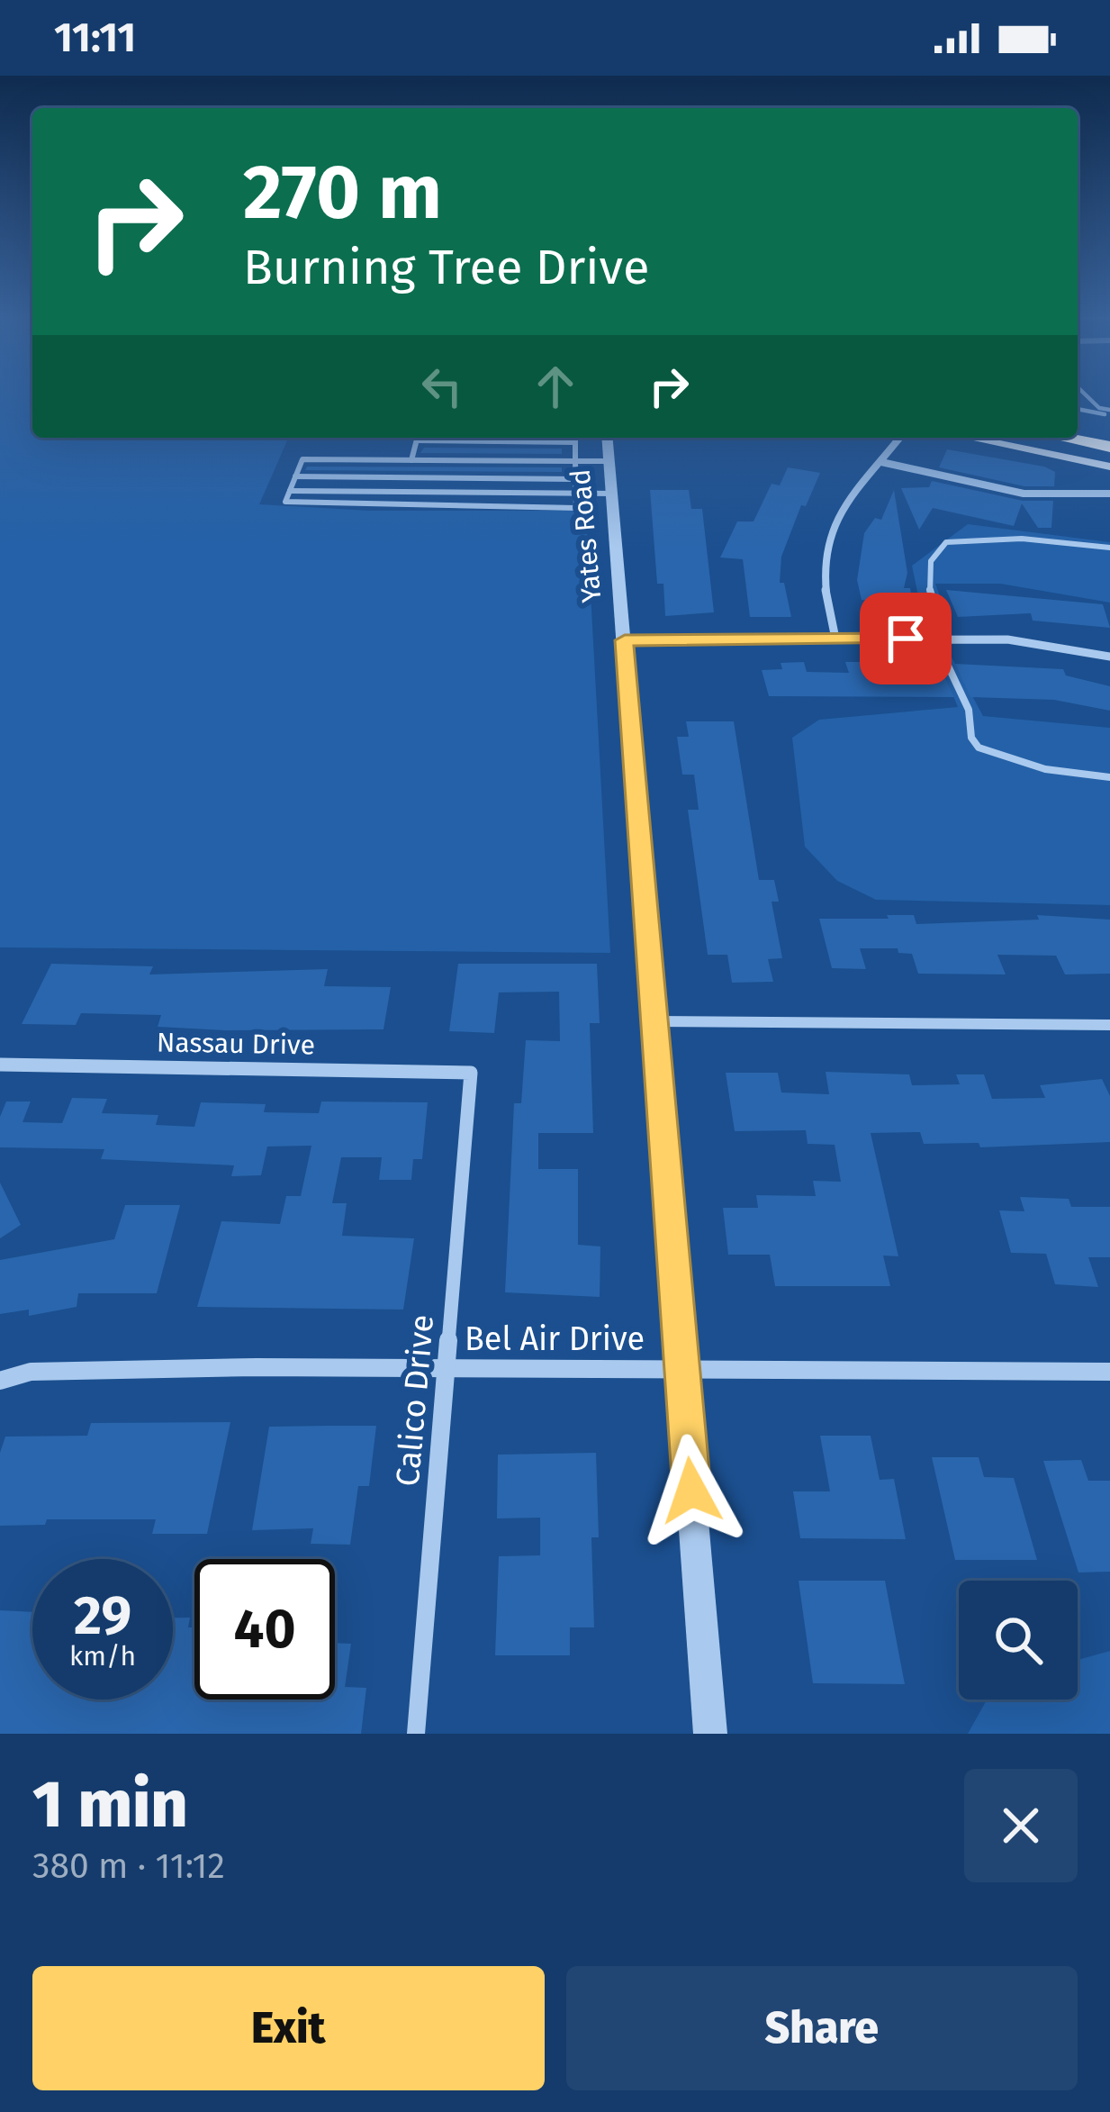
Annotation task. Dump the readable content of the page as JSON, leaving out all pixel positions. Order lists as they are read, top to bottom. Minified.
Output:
{"streets":{"street":["Yates Road","Nassau Drive","Bel Air Drive","Calico Drive"]},"crossings":[["Yates Road","Bel Air Drive"],["Nassau Drive","Calico Drive"],["Bel Air Drive","Calico Drive"]],"page":{"status":"11:11","turn":["270 m","Burning Tree Drive"],"speed":"29 km/h","limit":"40","heading":["1 min","380 m · 11:12"],"buttons":["Exit","Share"]}}
